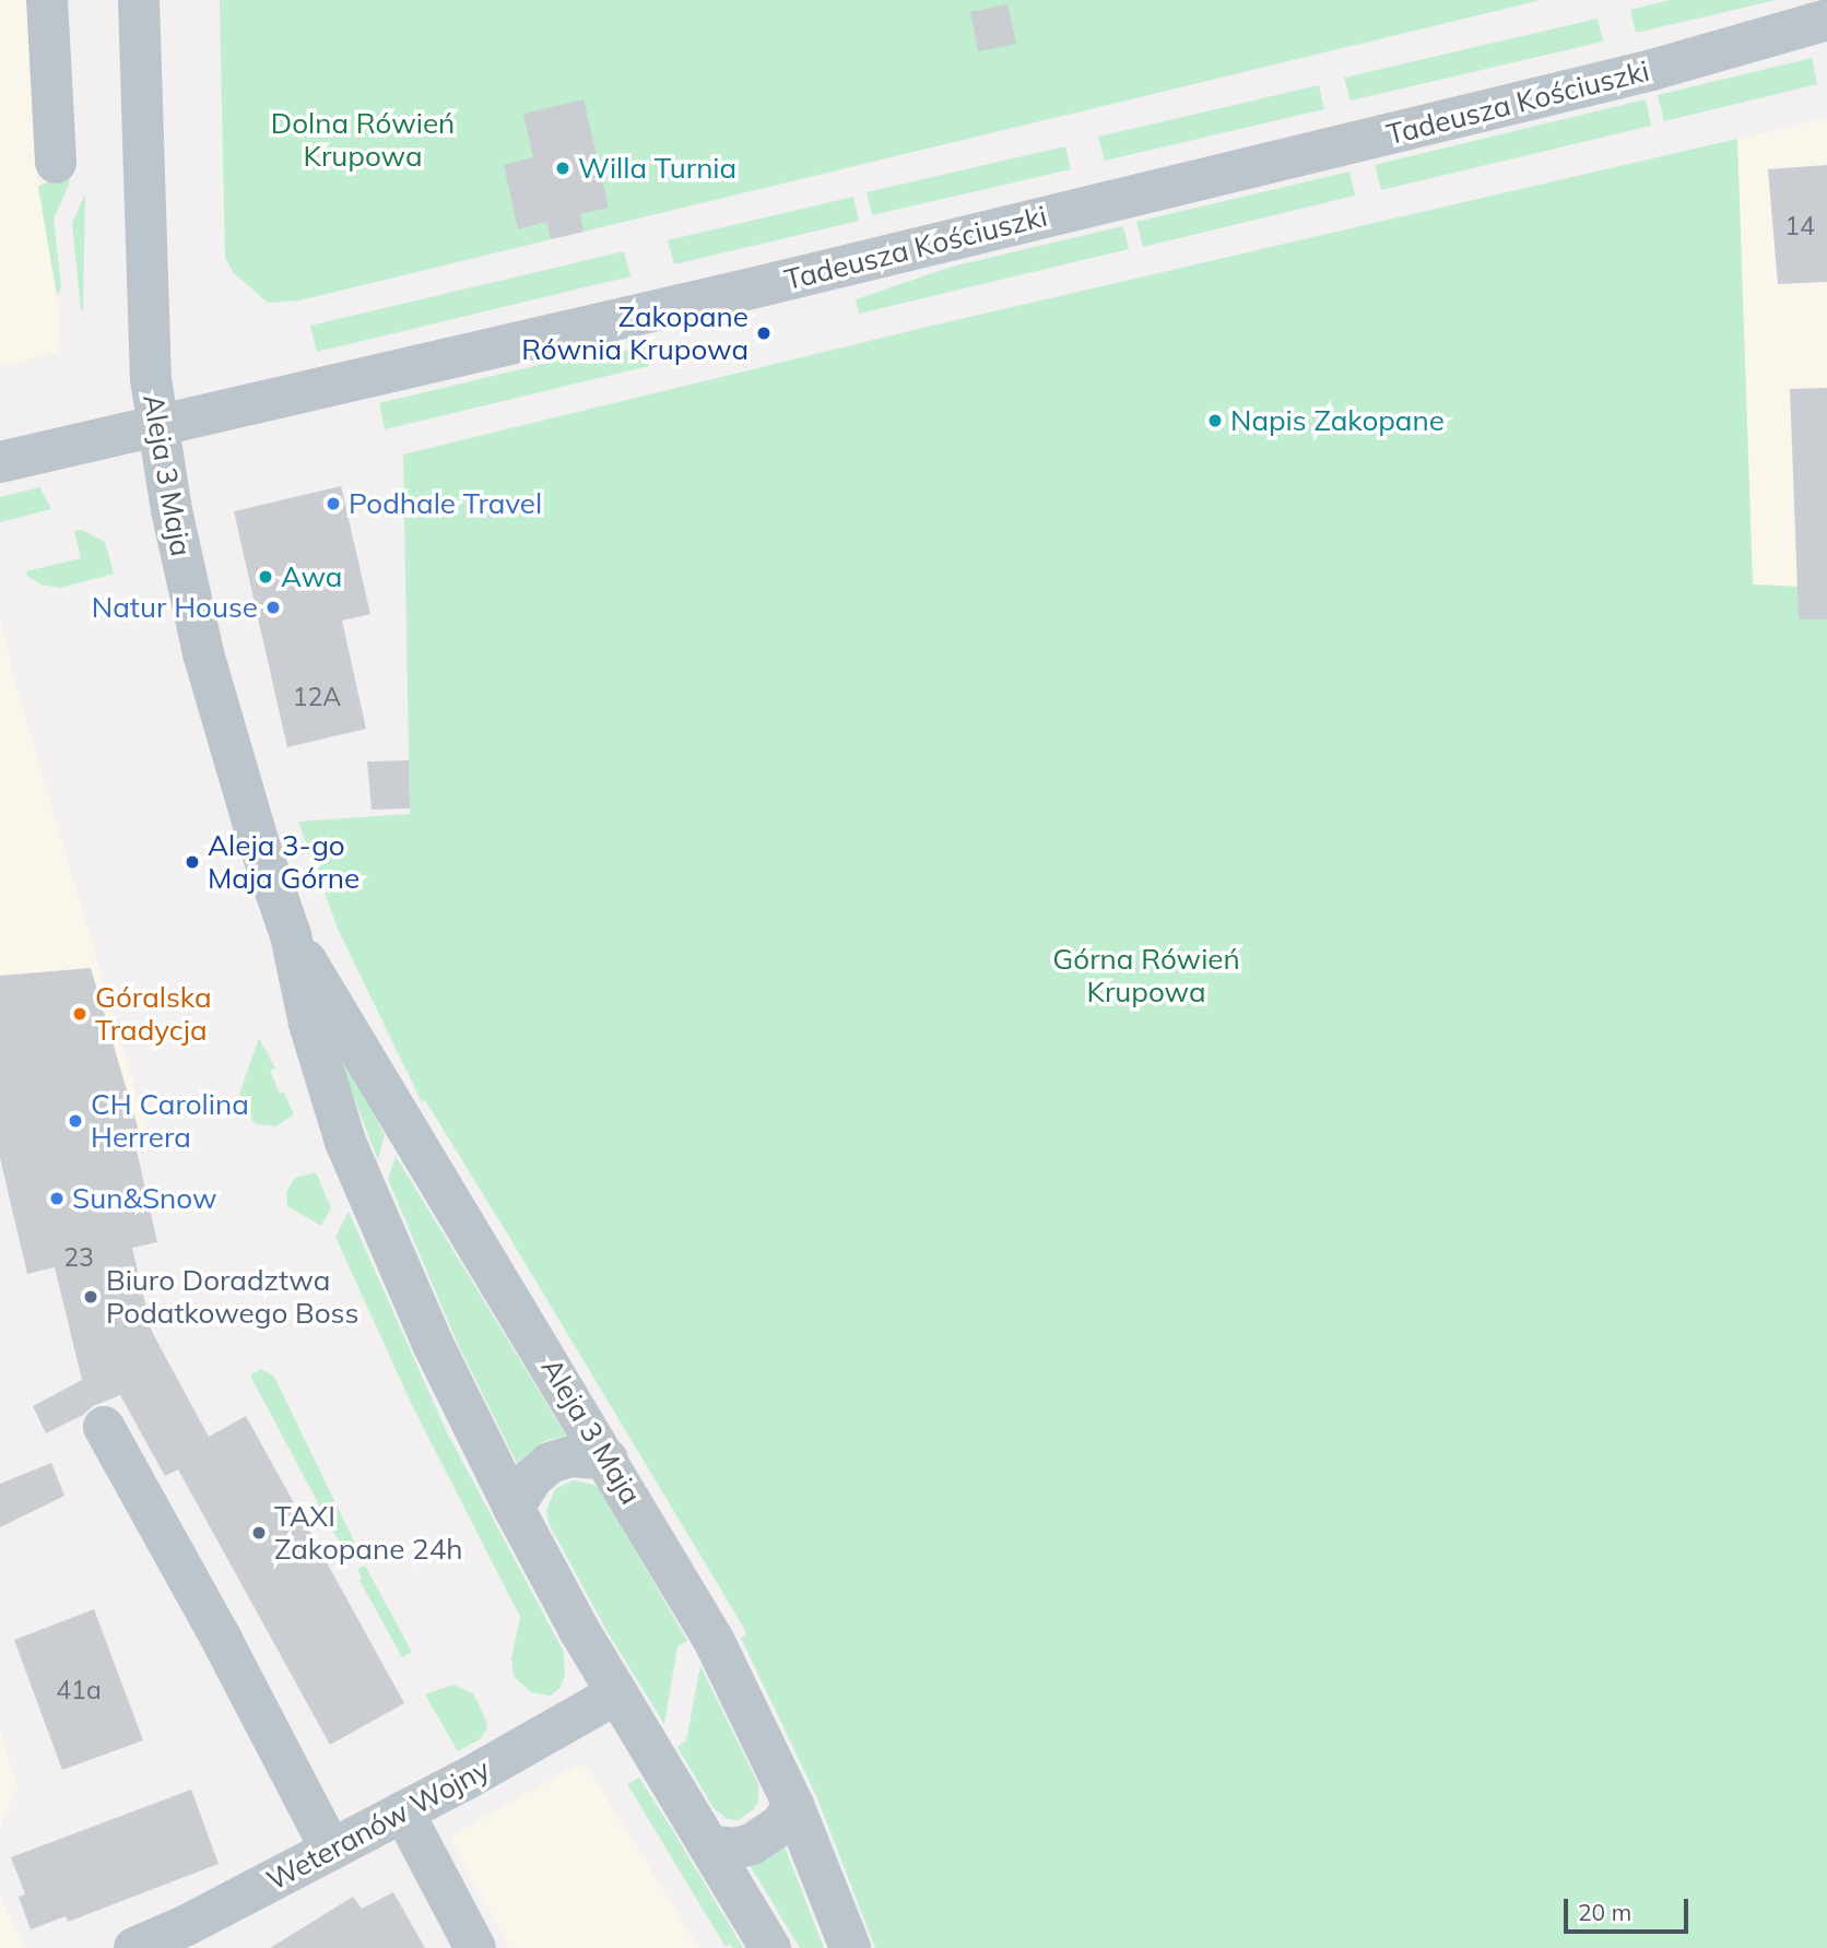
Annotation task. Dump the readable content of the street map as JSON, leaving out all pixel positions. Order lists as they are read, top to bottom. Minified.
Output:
{"streets":{"street":["Tadeusza Kościuszki","Aleja 3 Maja","Weteranów Wojny"]},"crossings":[["Tadeusza Kościuszki","Aleja 3 Maja"],["Aleja 3 Maja","Weteranów Wojny"]],"parks":["Dolna Rówień Krupowa","Górna Rówień Krupowa"],"places":["Willa Turnia","Zakopane Równia Krupowa","Napis Zakopane","Podhale Travel","Awa","Natur House","Aleja 3-go Maja Górne","Góralska Tradycja","CH Carolina Herrera","Sun&Snow","Biuro Doradztwa Podatkowego Boss","TAXI Zakopane 24h"],"house_numbers":["14","12A","23","41a"],"scale_bar":"20 m"}
